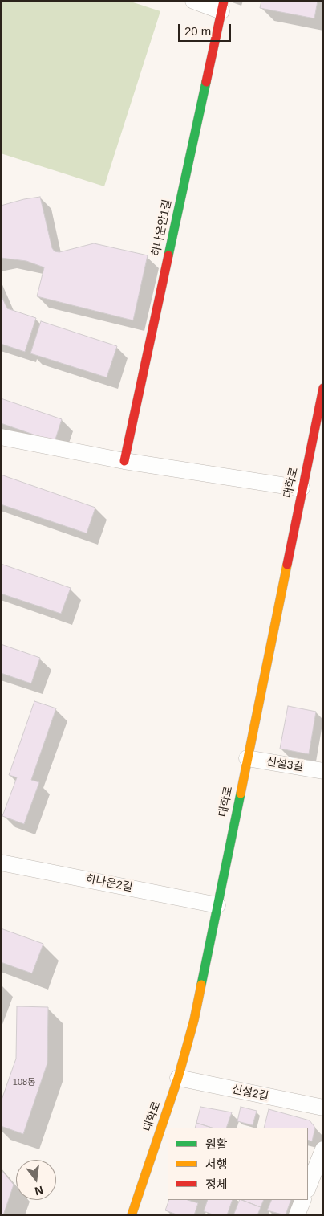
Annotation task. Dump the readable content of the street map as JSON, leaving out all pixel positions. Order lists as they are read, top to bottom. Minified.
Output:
{"streets":{"street":["하나운안1길","대학로","신설3길","하나운2길","신설2길"]},"crossings":[["대학로","신설3길"],["대학로","하나운2길"],["대학로","신설2길"]],"house_numbers":["108동"],"legend":["원활","서행","정체"],"scale_bar":"20 m","north":"bottom"}
